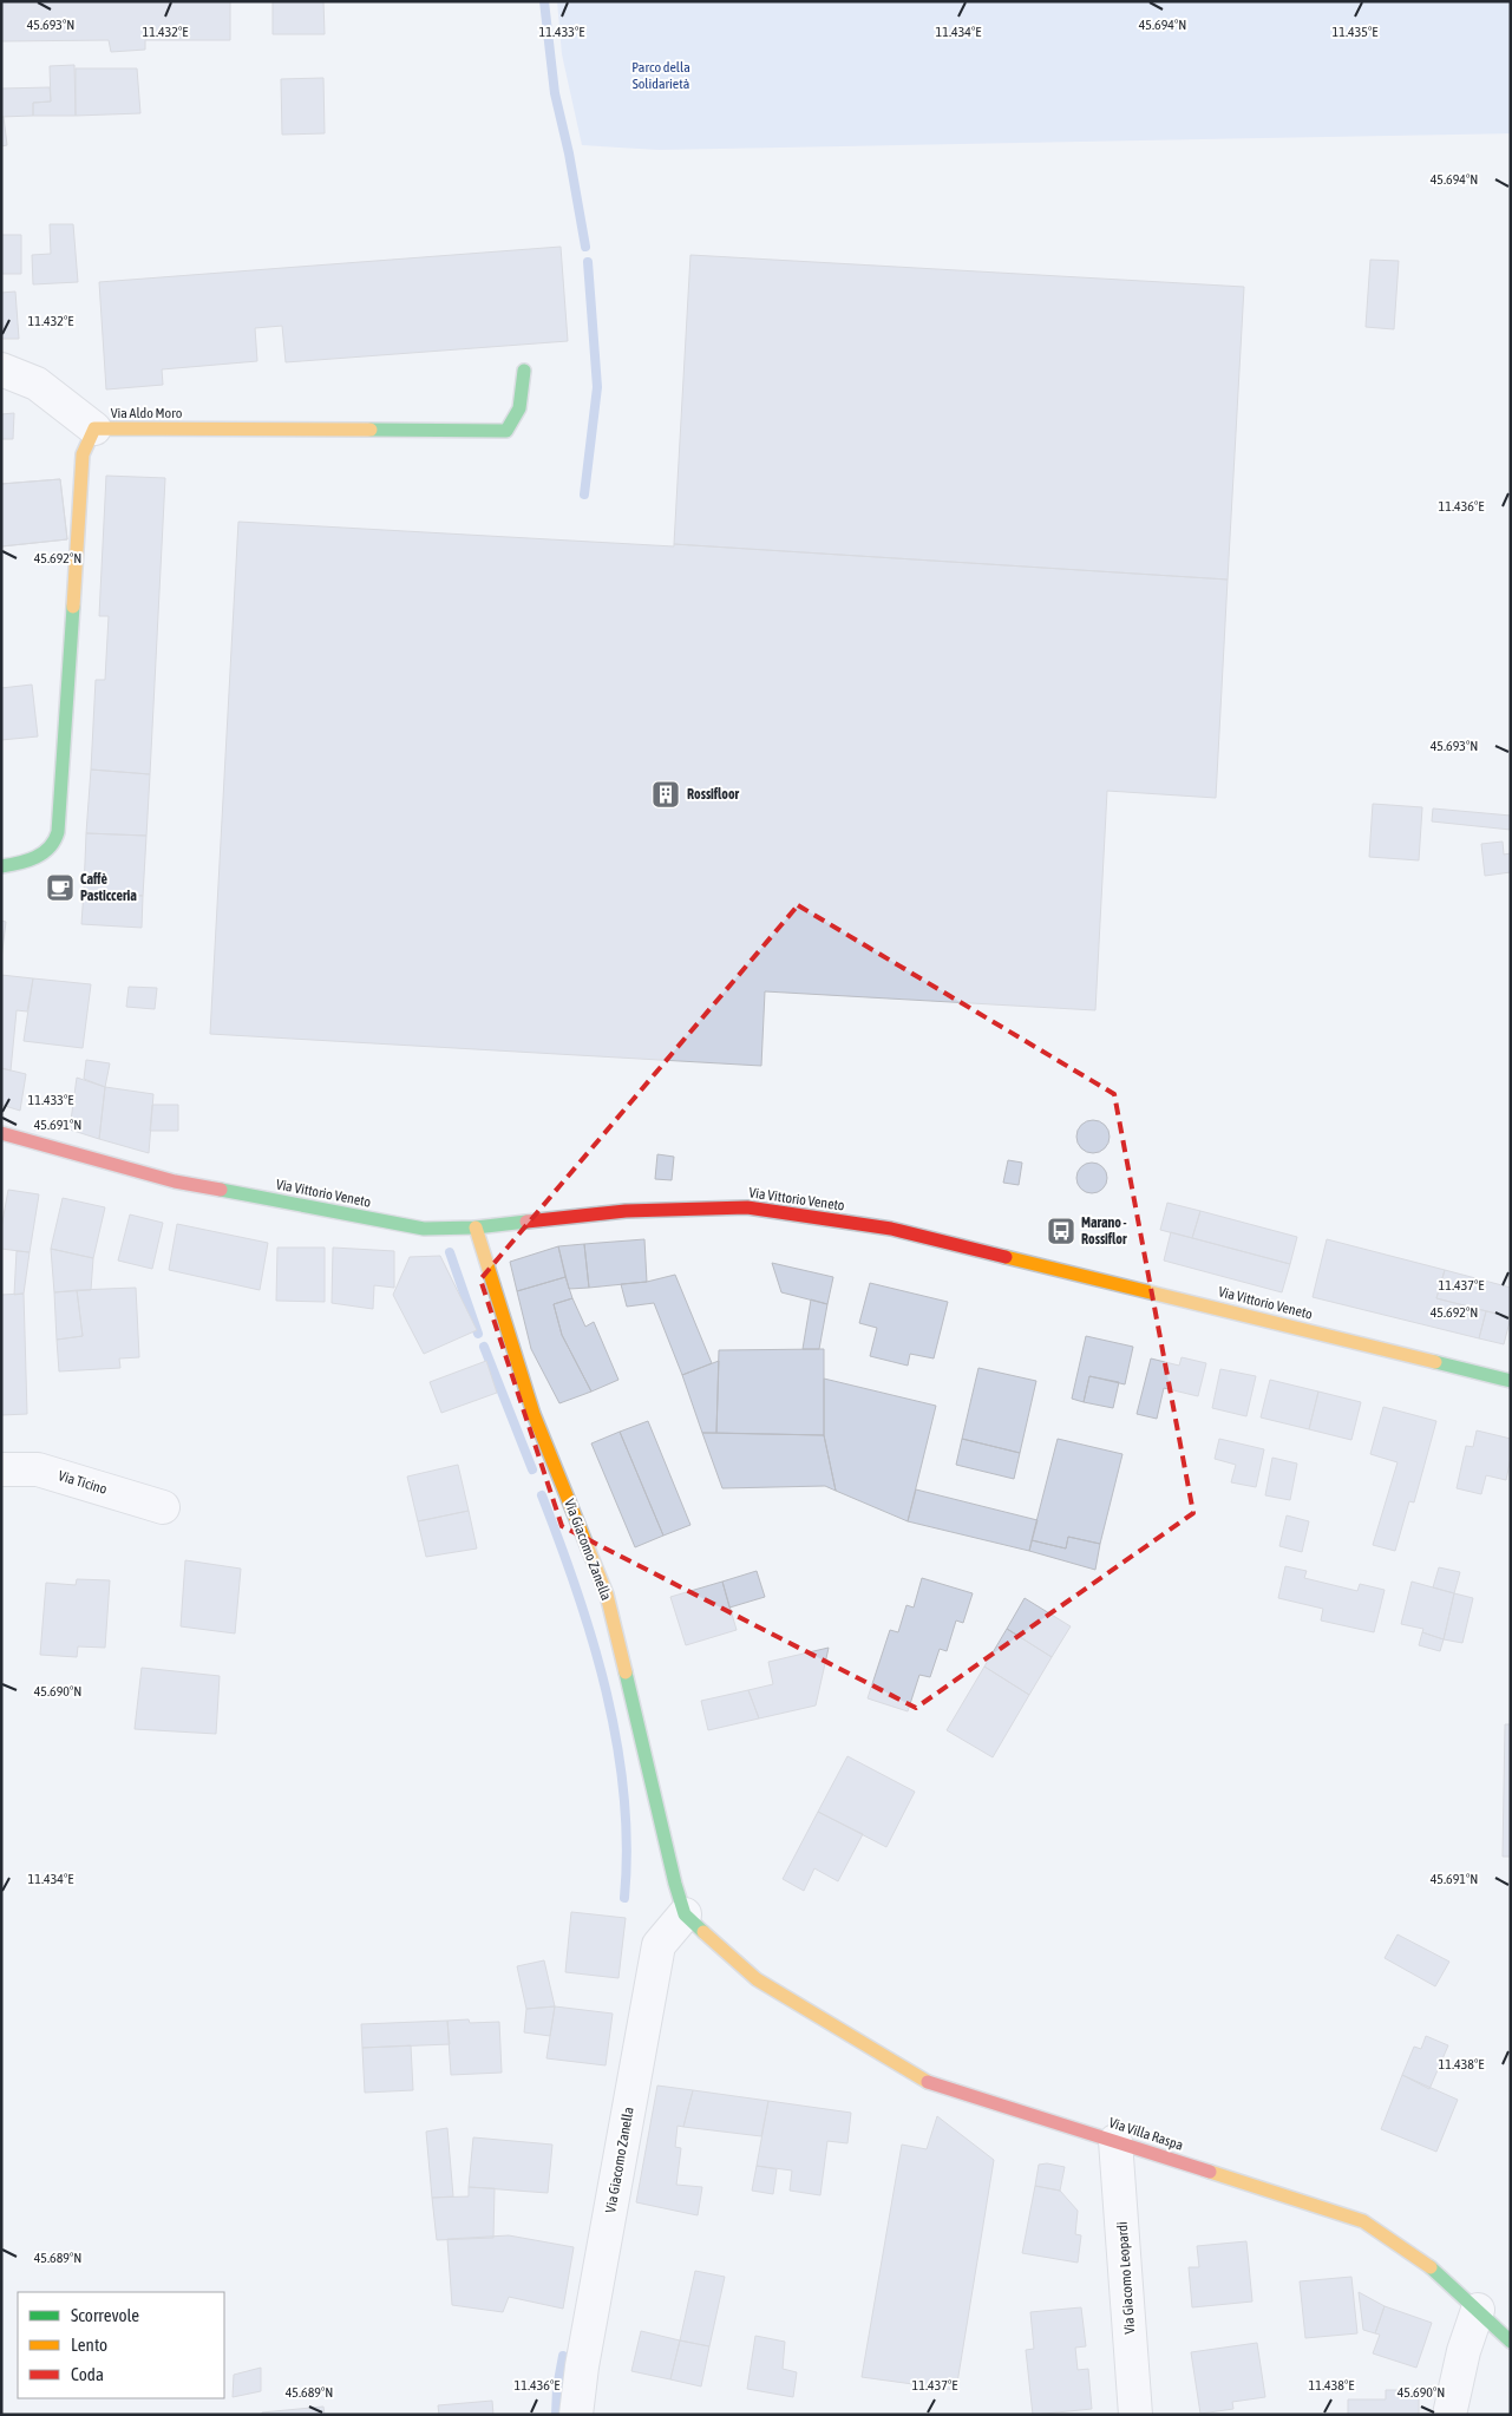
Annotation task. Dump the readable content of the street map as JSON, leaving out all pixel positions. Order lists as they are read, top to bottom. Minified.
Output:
{"streets":{"street":["Via Aldo Moro","Via Vittorio Veneto","Via Ticino","Via Giacomo Zanella","Via Villa Raspa","Via Giacomo Leopardi"]},"crossings":[["Via Vittorio Veneto","Via Giacomo Zanella"],["Via Giacomo Zanella","Via Villa Raspa"],["Via Villa Raspa","Via Giacomo Leopardi"]],"parks":["Parco della Solidarietà"],"places":{"building":["Rossifloor"],"cafe":["Caffè Pasticceria"],"bus stop":["Marano - Rossiflor"]},"legend":["Scorrevole","Lento","Coda"],"coordinates":["45.693°N","45.694°N","11.432°E","11.433°E","11.434°E","11.435°E","11.436°E","45.692°N","45.691°N","11.437°E","45.690°N","11.438°E","45.689°N"]}
